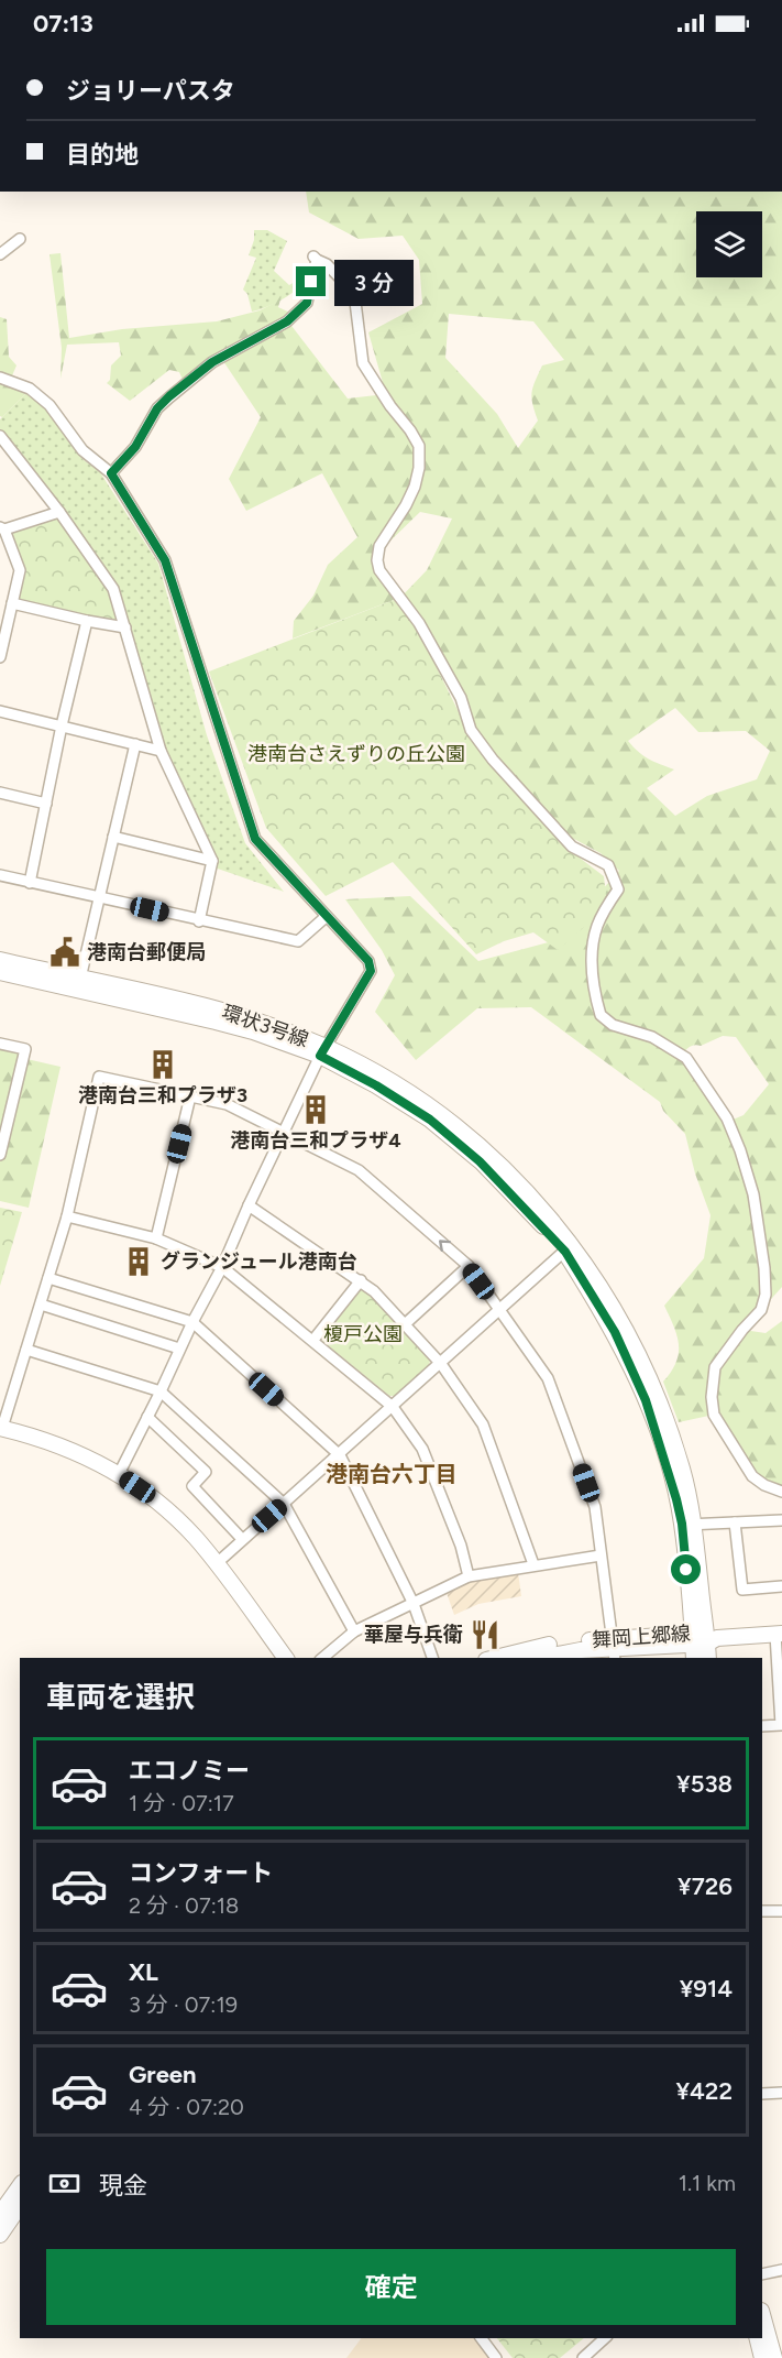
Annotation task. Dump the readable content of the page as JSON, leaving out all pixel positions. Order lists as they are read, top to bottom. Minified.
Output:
{"streets":{"street":["環状3号線","舞岡上郷線"]},"crossings":[["環状3号線","舞岡上郷線"]],"districts":["港南台六丁目"],"parks":["港南台さえずりの丘公園","榎戸公園"],"places":{"public building":["港南台郵便局"],"building":["港南台三和プラザ3","港南台三和プラザ4","グランジュール港南台"],"restaurant":["華屋与兵衛"]},"page":{"status":"07:13","banner":["ジョリーパスタ","目的地"],"bubble":"3 分","heading":"車両を選択","list":[{"name":"エコノミー","note":"1 分 · 07:17","value":"¥538"},{"name":"コンフォート","note":"2 分 · 07:18","value":"¥726"},{"name":"XL","note":"3 分 · 07:19","value":"¥914"},{"name":"Green","note":"4 分 · 07:20","value":"¥422"}],"pay":["現金","1.1 km"],"buttons":"確定"}}
